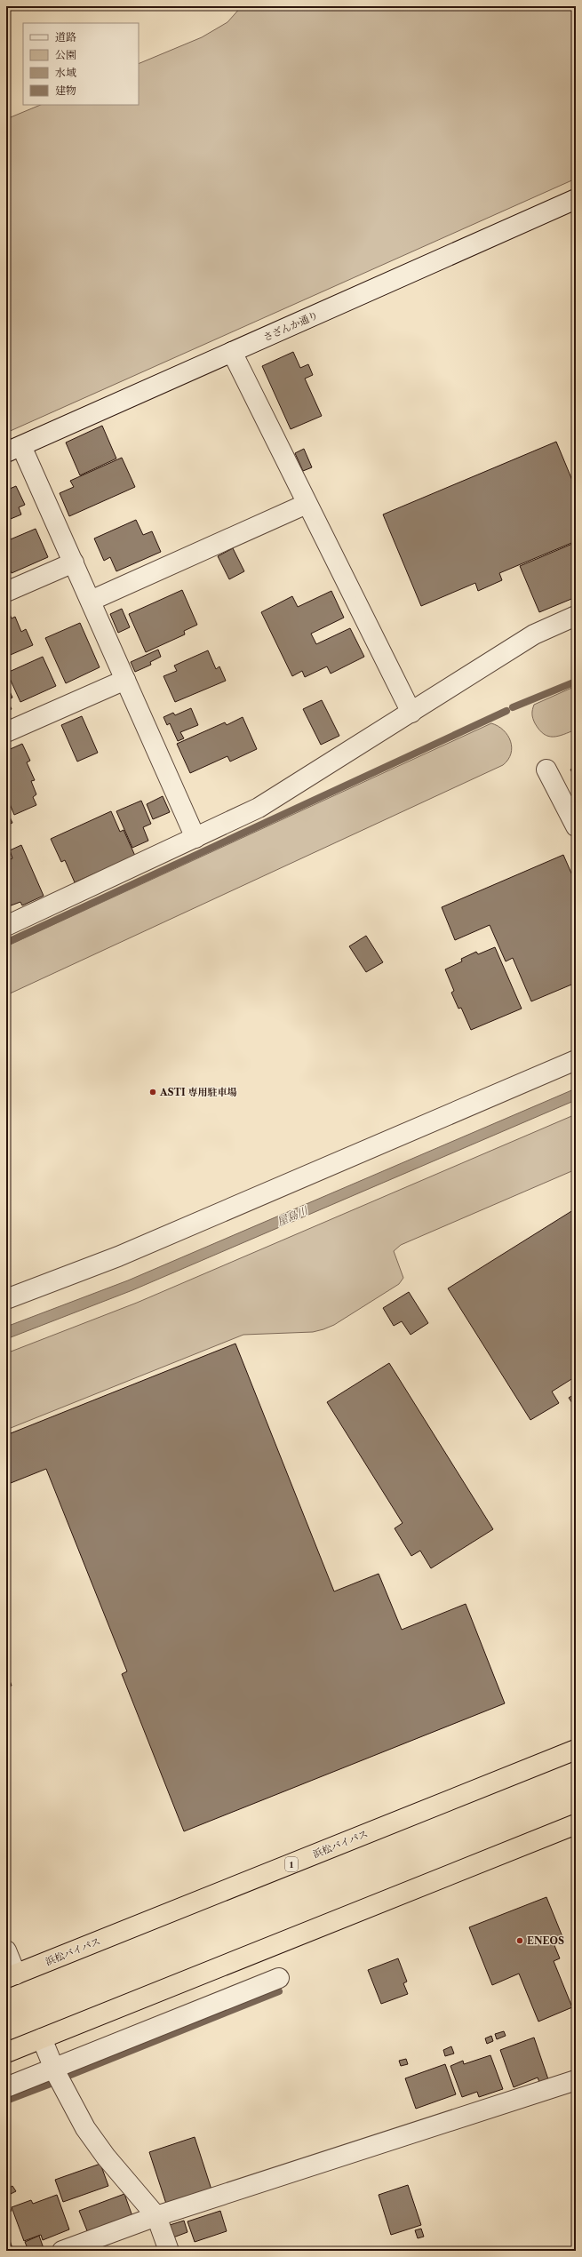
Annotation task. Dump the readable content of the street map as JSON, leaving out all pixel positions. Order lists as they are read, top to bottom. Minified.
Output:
{"streets":{"highway":["浜松バイパス","1"],"street":["さざんか通り"]},"water":["屋島川"],"places":["ASTI 専用駐車場","ENEOS"],"legend":["道路","公園","水域","建物"]}
